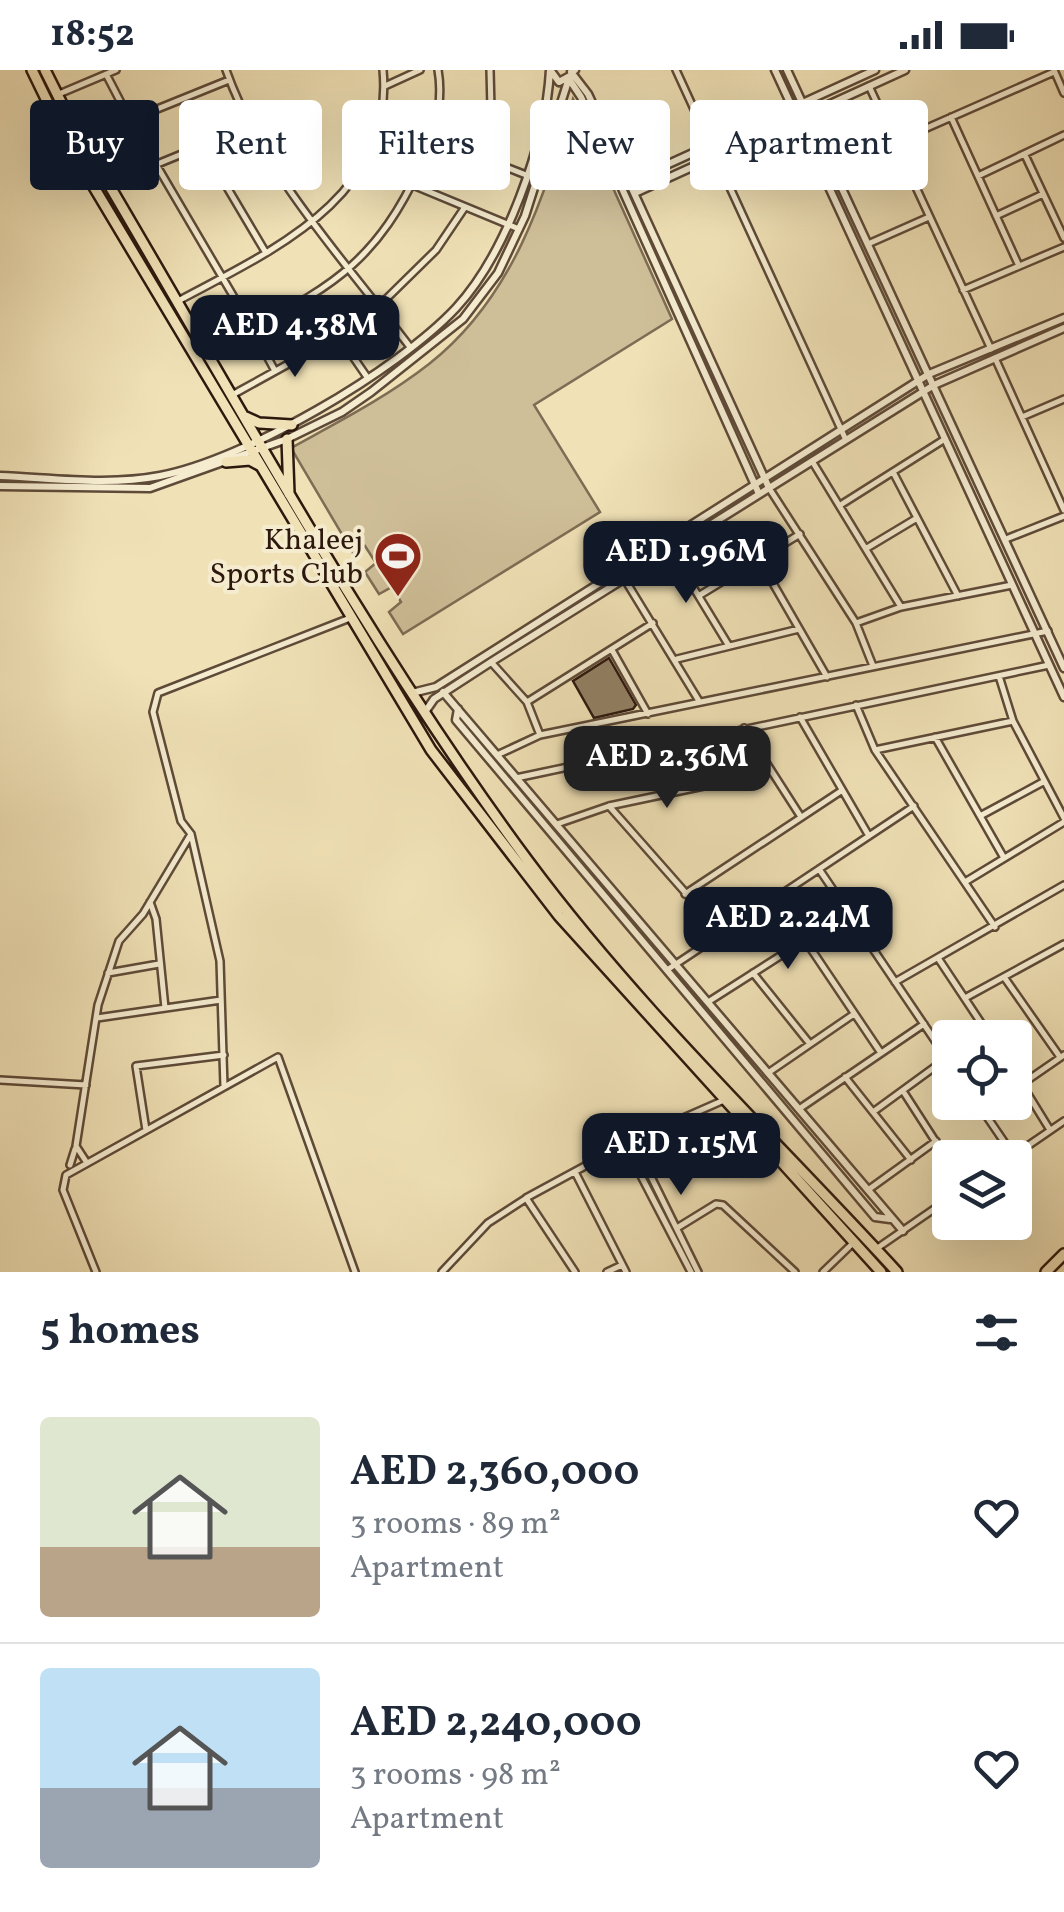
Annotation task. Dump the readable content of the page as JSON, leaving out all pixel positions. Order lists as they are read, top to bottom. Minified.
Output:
{"places":{"sports":["Khaleej Sports Club"]},"page":{"status":"18:52","chip":["Buy","Rent","Filters","New","Apartment"],"price":["AED 4.38M","AED 1.96M","AED 2.36M","AED 2.24M","AED 1.15M"],"heading":"5 homes","list":[{"name":"AED 2,360,000","note":"3 rooms · 89 m² · Apartment"},{"name":"AED 2,240,000","note":"3 rooms · 98 m² · Apartment"}]}}
